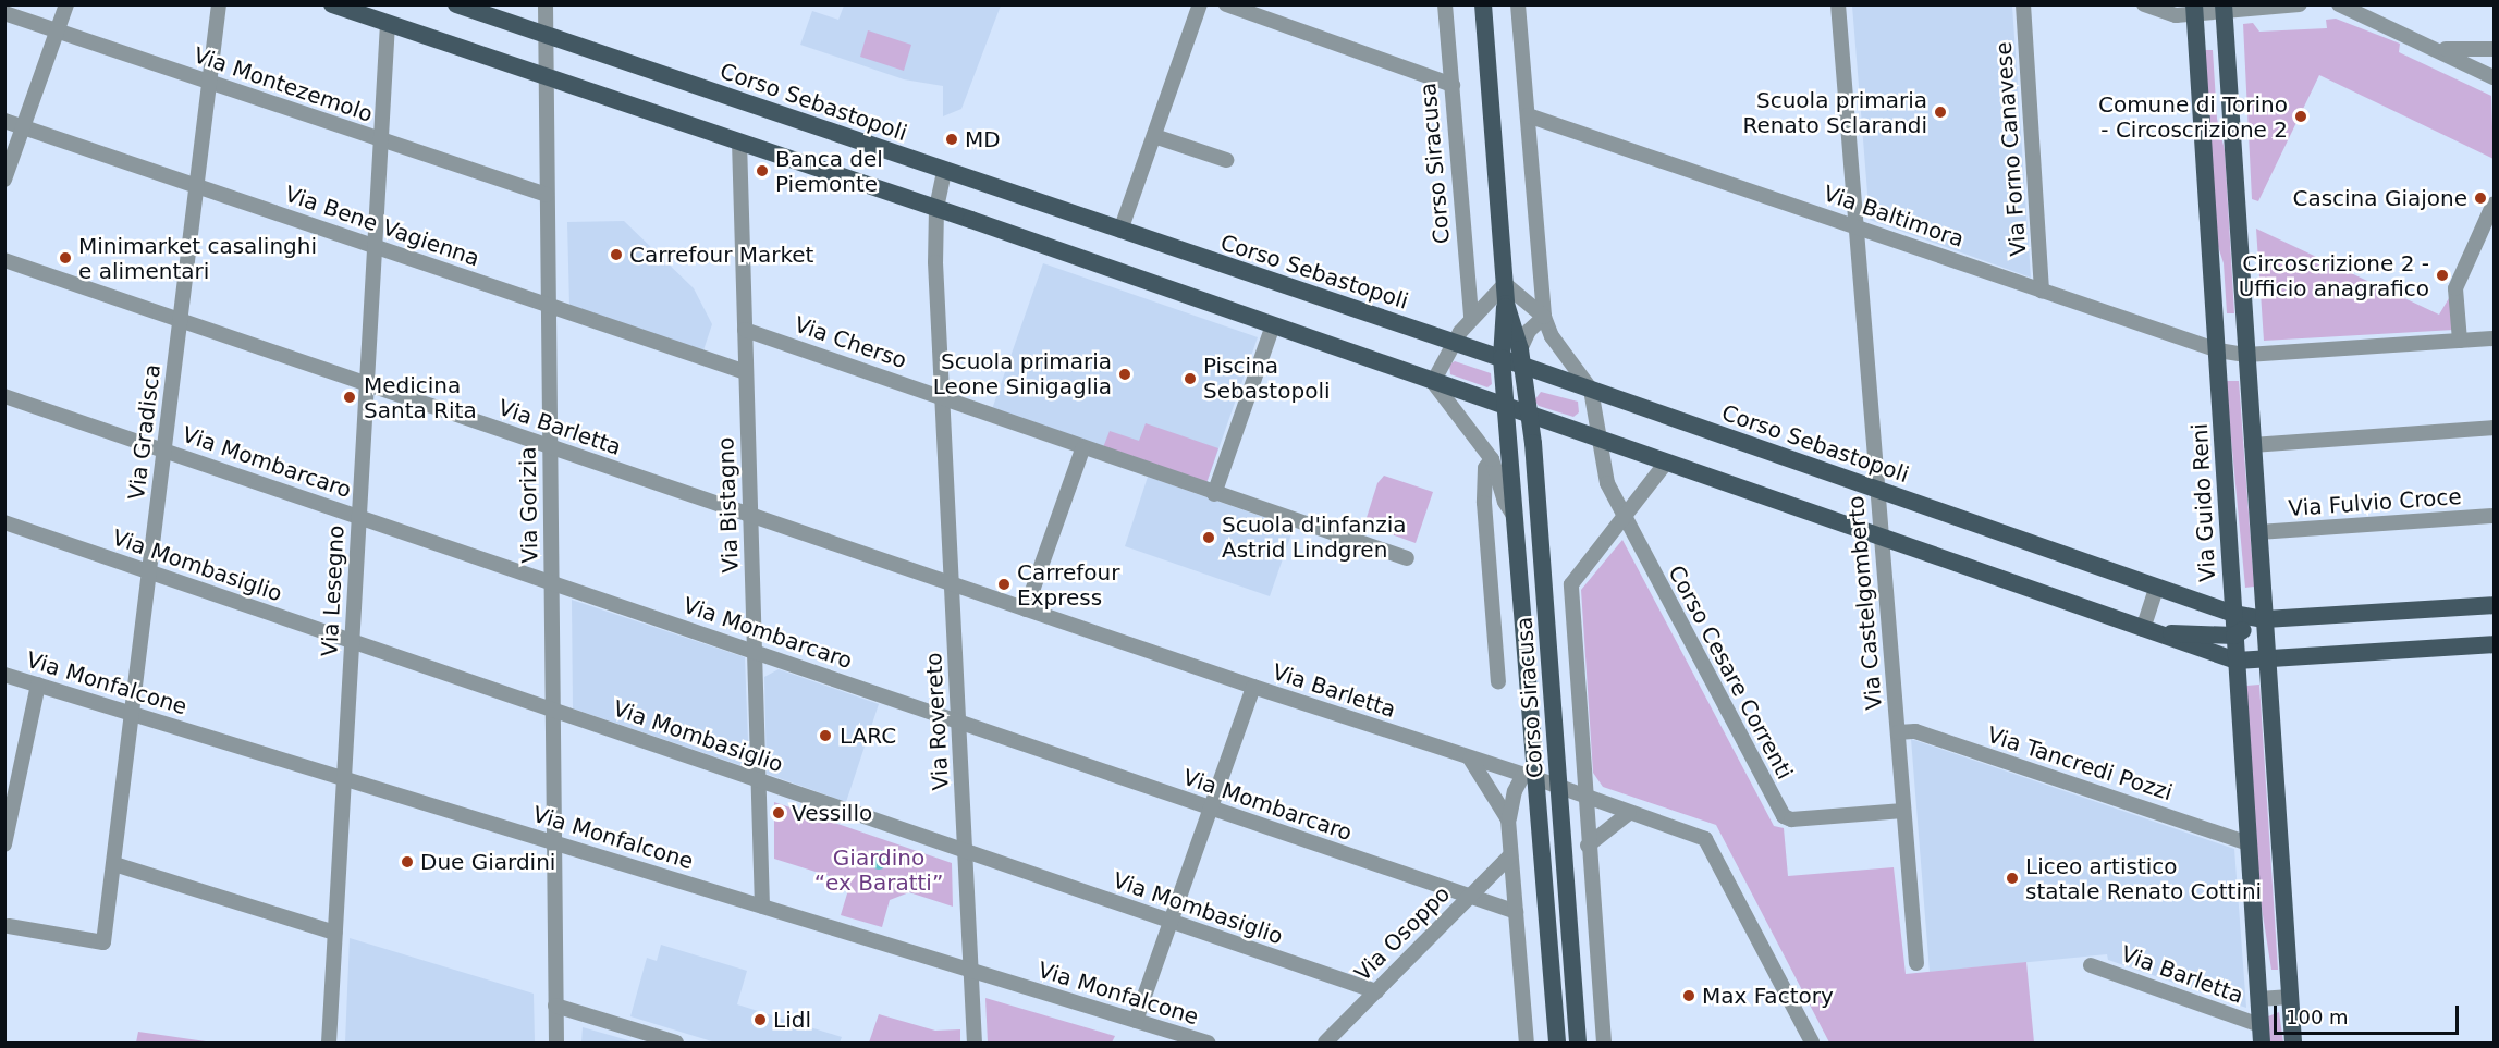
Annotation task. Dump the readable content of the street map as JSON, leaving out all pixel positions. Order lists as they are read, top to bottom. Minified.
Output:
{"streets":{"main road":["Corso Sebastopoli","Corso Siracusa","Via Guido Reni"],"street":["Via Montezemolo","Via Forno Canavese","Via Baltimora","Via Bene Vagienna","Via Cherso","Via Barletta","Via Gradisca","Via Mombarcaro","Via Fulvio Croce","Via Gorizia","Via Bistagno","Via Mombasiglio","Via Lesegno","Via Castelgomberto","Corso Cesare Correnti","Via Monfalcone","Via Rovereto","Via Tancredi Pozzi","Via Osoppo"]},"crossings":[["Via Montezemolo","Via Gradisca"],["Via Montezemolo","Via Gorizia"],["Via Montezemolo","Via Lesegno"],["Corso Sebastopoli","Corso Siracusa"],["Corso Sebastopoli","Via Guido Reni"],["Corso Sebastopoli","Via Gorizia"],["Corso Sebastopoli","Via Castelgomberto"],["Corso Sebastopoli","Via Rovereto"],["Via Forno Canavese","Via Baltimora"],["Corso Siracusa","Via Barletta"],["Corso Siracusa","Via Mombarcaro"],["Corso Siracusa","Via Osoppo"],["Via Baltimora","Via Guido Reni"],["Via Baltimora","Via Castelgomberto"],["Via Bene Vagienna","Via Gradisca"],["Via Bene Vagienna","Via Gorizia"],["Via Bene Vagienna","Via Bistagno"],["Via Bene Vagienna","Via Lesegno"],["Via Cherso","Via Bistagno"],["Via Cherso","Via Rovereto"],["Via Barletta","Via Gradisca"],["Via Barletta","Via Guido Reni"],["Via Barletta","Via Gorizia"],["Via Barletta","Via Bistagno"],["Via Barletta","Via Lesegno"],["Via Barletta","Via Rovereto"],["Via Gradisca","Via Mombarcaro"],["Via Gradisca","Via Mombasiglio"],["Via Gradisca","Via Monfalcone"],["Via Mombarcaro","Via Gorizia"],["Via Mombarcaro","Via Bistagno"],["Via Mombarcaro","Via Lesegno"],["Via Mombarcaro","Via Rovereto"],["Via Mombarcaro","Via Osoppo"],["Via Guido Reni","Via Tancredi Pozzi"],["Via Gorizia","Via Mombasiglio"],["Via Gorizia","Via Monfalcone"],["Via Bistagno","Via Mombasiglio"],["Via Bistagno","Via Monfalcone"],["Via Mombasiglio","Via Lesegno"],["Via Mombasiglio","Via Rovereto"],["Via Mombasiglio","Via Osoppo"],["Via Lesegno","Via Monfalcone"],["Via Castelgomberto","Corso Cesare Correnti"],["Via Castelgomberto","Via Tancredi Pozzi"],["Via Monfalcone","Via Rovereto"]],"parks":["Giardino “ex Baratti”"],"places":["Scuola primaria Renato Sclarandi","Comune di Torino - Circoscrizione 2","MD","Banca del Piemonte","Cascina Giajone","Carrefour Market","Minimarket casalinghi e alimentari","Circoscrizione 2 - Ufficio anagrafico","Scuola primaria Leone Sinigaglia","Piscina Sebastopoli","Medicina Santa Rita","Scuola d'infanzia Astrid Lindgren","Carrefour Express","LARC","Vessillo","Due Giardini","Liceo artistico statale Renato Cottini","Max Factory","Lidl"],"scale_bar":"100 m"}
